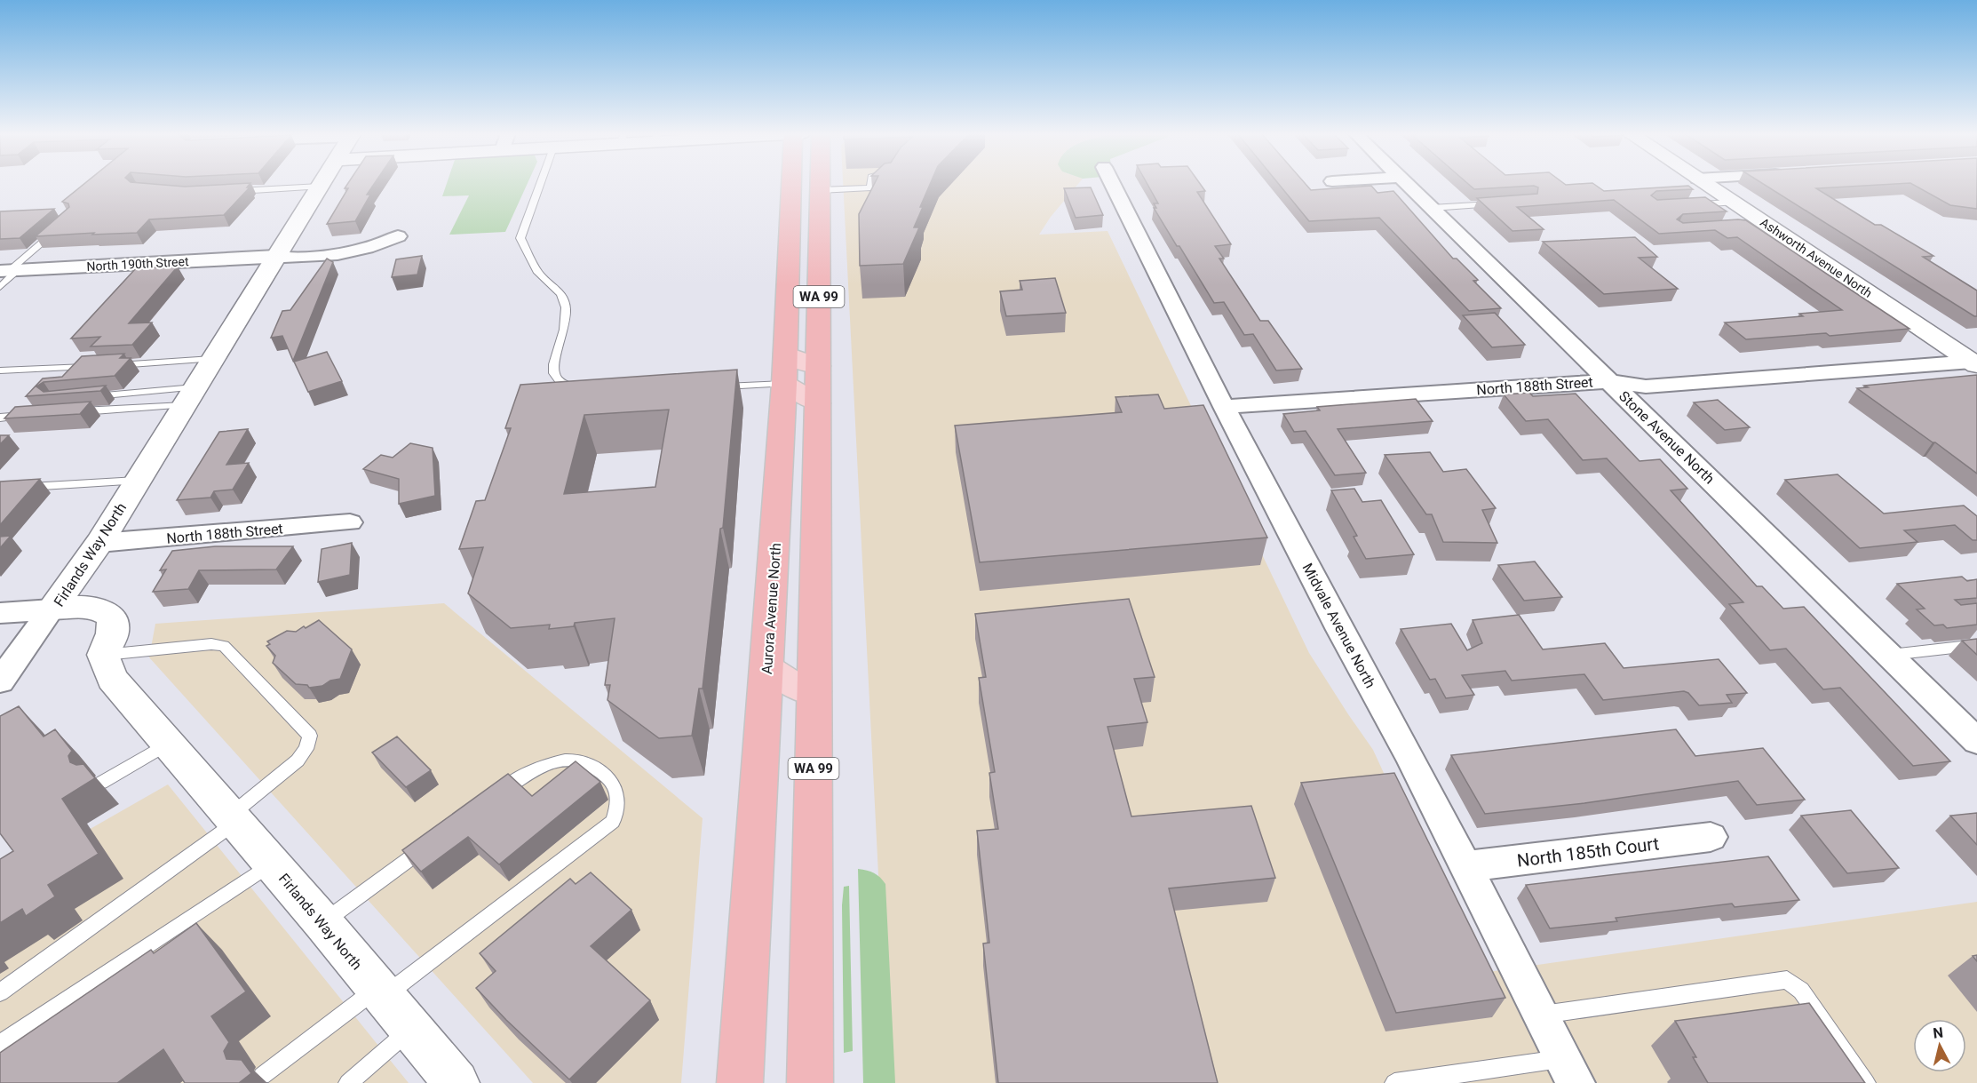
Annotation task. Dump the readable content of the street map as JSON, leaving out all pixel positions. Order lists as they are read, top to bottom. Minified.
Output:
{"streets":{"highway":["WA 99","Aurora Avenue North"],"street":["Ashworth Avenue North","North 190th Street","North 188th Street","Stone Avenue North","Firlands Way North","Midvale Avenue North","North 185th Court"]},"crossings":[["Ashworth Avenue North","North 188th Street"],["North 190th Street","Firlands Way North"],["North 188th Street","Stone Avenue North"],["North 188th Street","Firlands Way North"],["North 188th Street","Midvale Avenue North"],["Midvale Avenue North","North 185th Court"]],"north":"top"}
